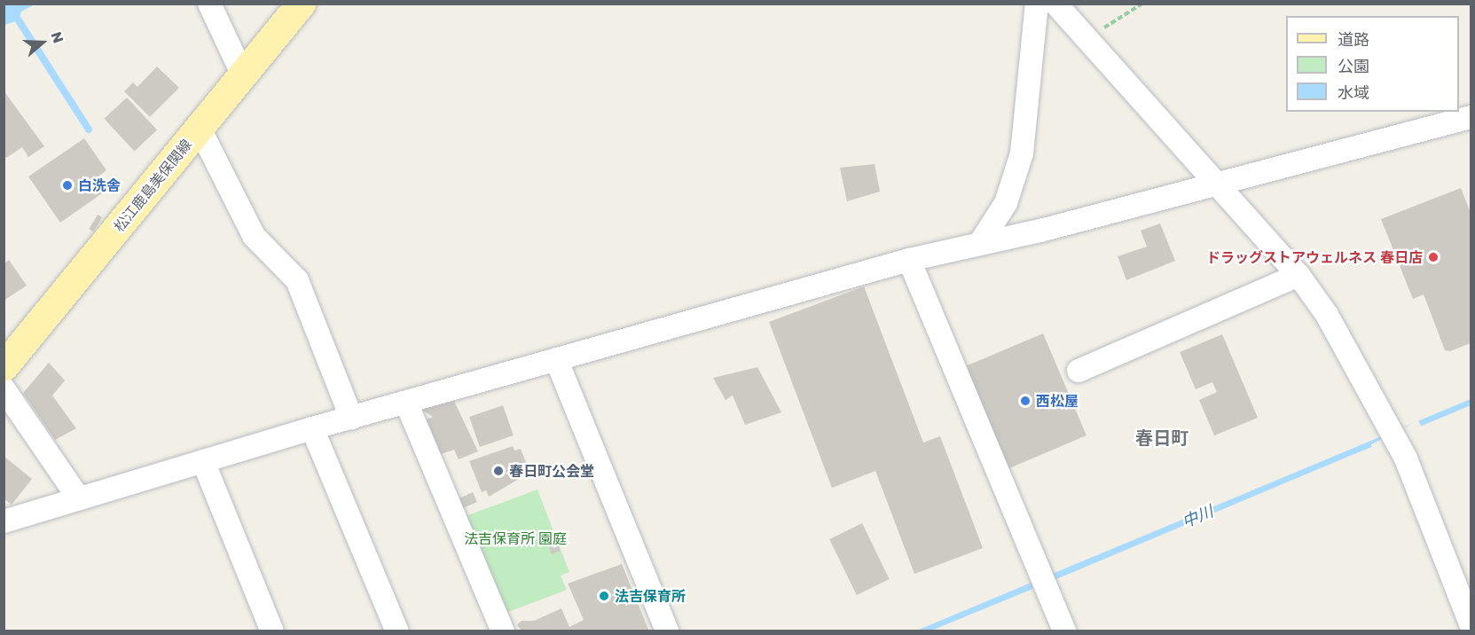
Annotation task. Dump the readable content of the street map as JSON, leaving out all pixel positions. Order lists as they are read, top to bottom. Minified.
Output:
{"streets":{"main road":["松江鹿島美保関線"]},"districts":["春日町"],"water":["中川"],"parks":["法吉保育所 園庭"],"places":["白洗舎","ドラッグストアウェルネス 春日店","西松屋","春日町公会堂","法吉保育所"],"legend":["道路","公園","水域"],"north":"right"}
